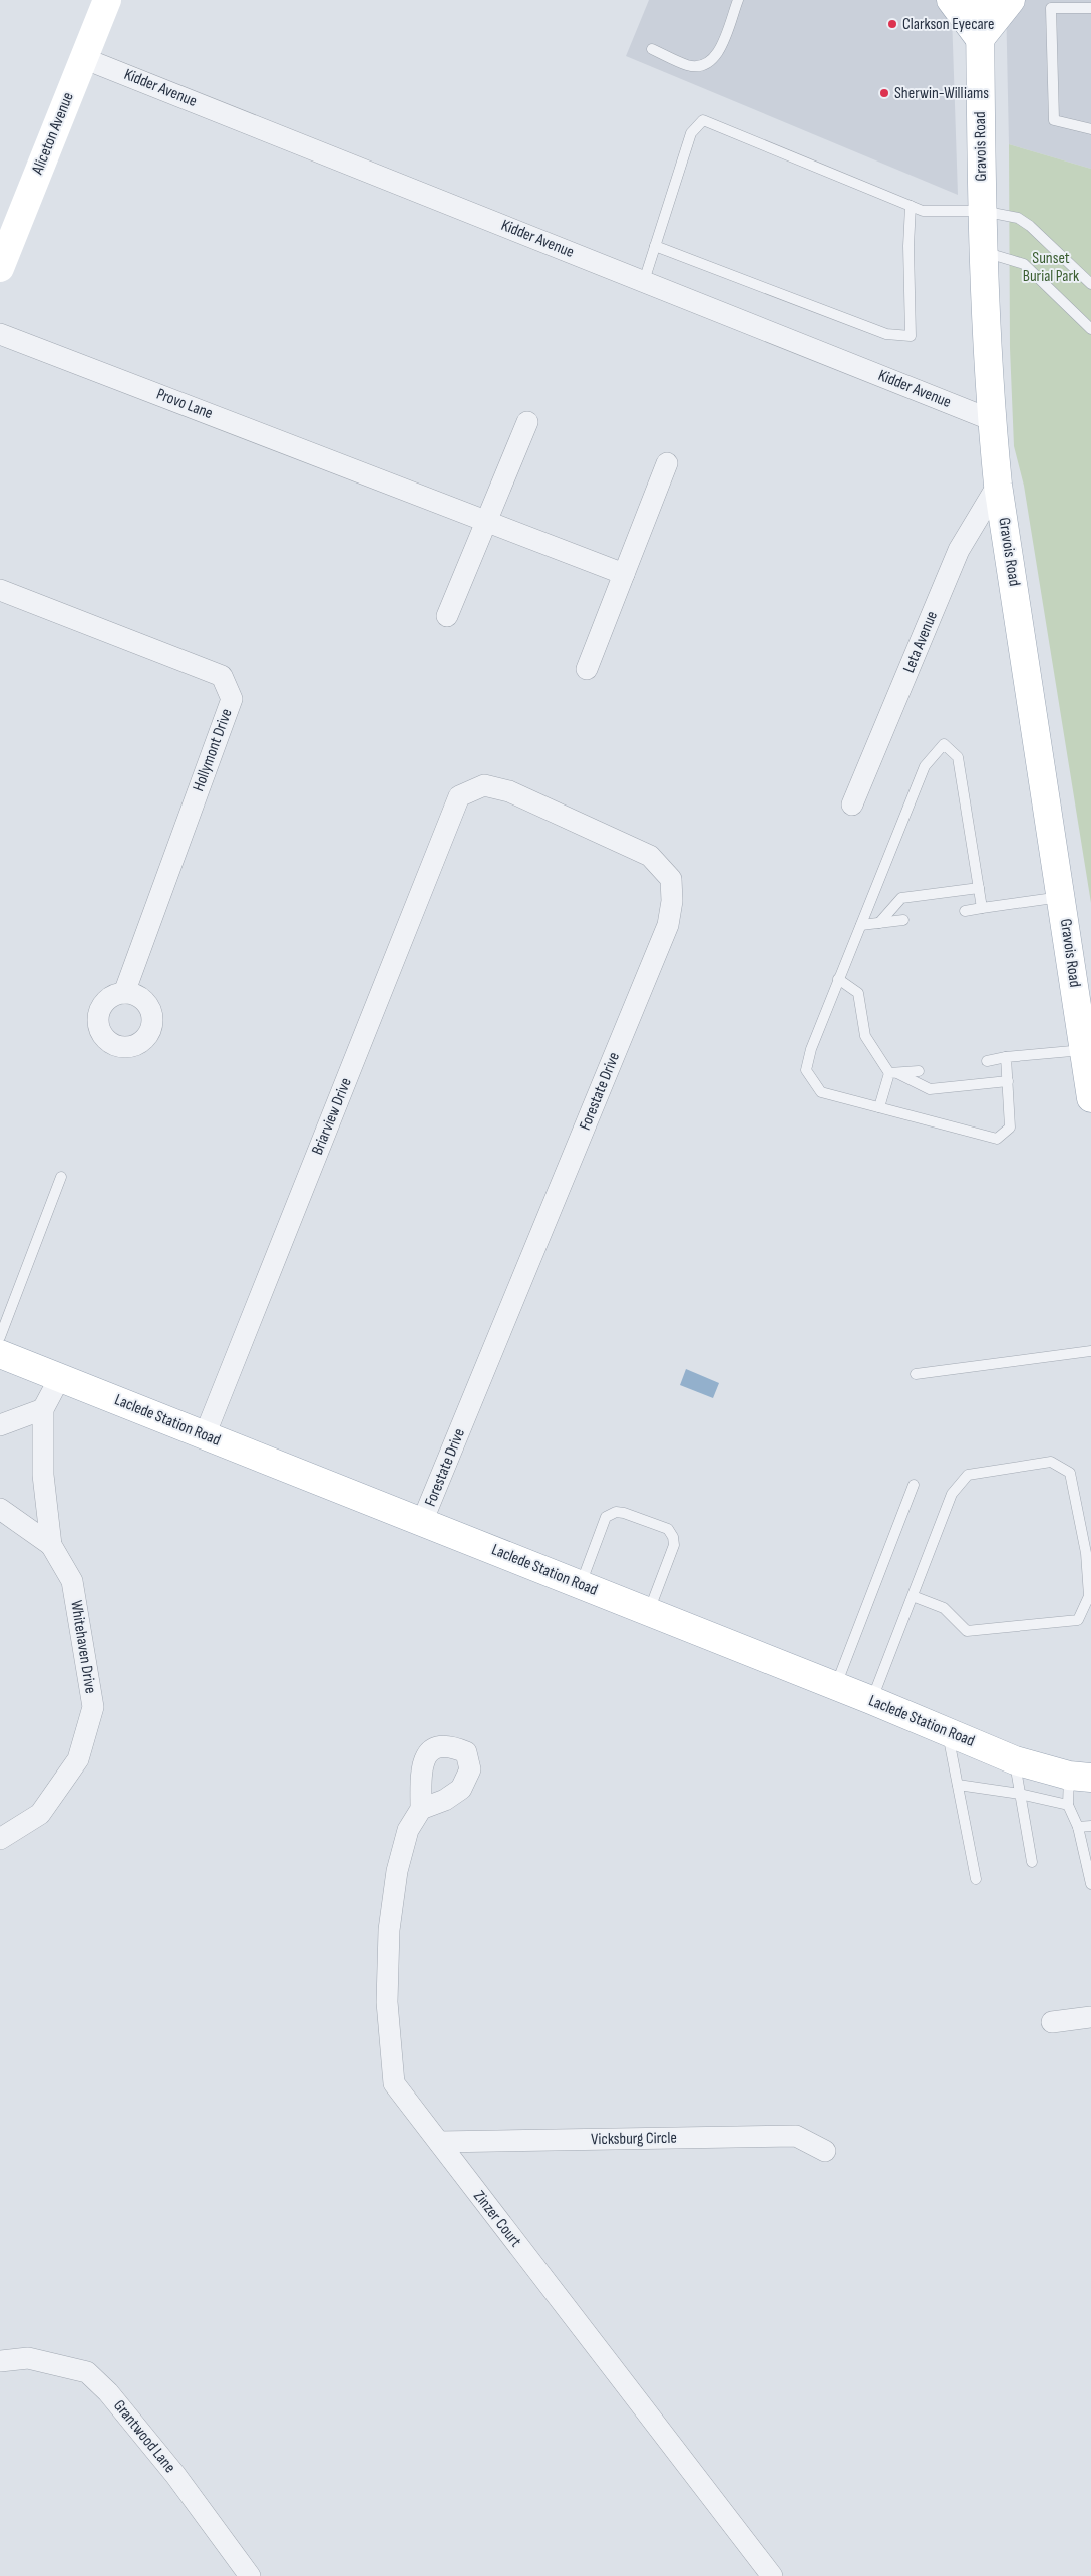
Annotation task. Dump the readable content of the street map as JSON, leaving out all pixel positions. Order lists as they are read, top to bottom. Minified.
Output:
{"streets":{"main road":["Aliceton Avenue","Gravois Road","Laclede Station Road"],"street":["Kidder Avenue","Provo Lane","Leta Avenue","Hollymont Drive","Forestate Drive","Briarview Drive","Whitehaven Drive","Vicksburg Circle","Zinzer Court","Grantwood Lane"]},"crossings":[["Kidder Avenue","Aliceton Avenue"],["Kidder Avenue","Gravois Road"],["Gravois Road","Leta Avenue"],["Forestate Drive","Briarview Drive"],["Forestate Drive","Laclede Station Road"],["Briarview Drive","Laclede Station Road"],["Laclede Station Road","Whitehaven Drive"],["Vicksburg Circle","Zinzer Court"]],"parks":["Sunset Burial Park"],"places":["Clarkson Eyecare","Sherwin-Williams"]}
